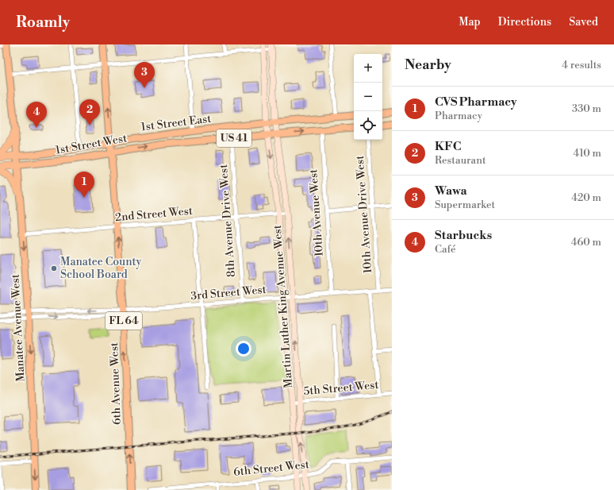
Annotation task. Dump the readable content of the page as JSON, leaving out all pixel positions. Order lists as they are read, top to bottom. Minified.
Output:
{"streets":{"highway":["1st Street East","US 41","1st Street West"],"main road":["FL 64","Manatee Avenue West","6th Avenue West"],"street":["10th Avenue West","2nd Street West","10th Avenue Drive West","8th Avenue Drive West","3rd Street West","Martin Luther King Avenue West","5th Street West","6th Street West"]},"crossings":[["1st Street East","Martin Luther King Avenue West"],["1st Street East","FL 64"],["1st Street East","Manatee Avenue West"],["1st Street East","6th Avenue West"],["1st Street West","10th Avenue West"],["1st Street West","8th Avenue Drive West"],["1st Street West","Martin Luther King Avenue West"],["1st Street West","Manatee Avenue West"],["1st Street West","6th Avenue West"],["10th Avenue West","3rd Street West"],["2nd Street West","8th Avenue Drive West"],["2nd Street West","Martin Luther King Avenue West"],["2nd Street West","Manatee Avenue West"],["2nd Street West","6th Avenue West"],["10th Avenue Drive West","3rd Street West"],["8th Avenue Drive West","3rd Street West"],["3rd Street West","Martin Luther King Avenue West"],["3rd Street West","Manatee Avenue West"],["3rd Street West","6th Avenue West"],["Martin Luther King Avenue West","5th Street West"],["Martin Luther King Avenue West","6th Street West"],["FL 64","6th Avenue West"]],"one_way":["1st Street West","Manatee Avenue West","6th Avenue West"],"places":["Manatee County School Board"],"page":{"header":"Roamly","nav":["Map","Directions","Saved"],"heading":["Nearby","4 results"],"map_buttons":["+","−"],"pins":["3","2","4","1"],"list":[{"mark":"1","name":"CVS Pharmacy","note":"Pharmacy","value":"330 m"},{"mark":"2","name":"KFC","note":"Restaurant","value":"410 m"},{"mark":"3","name":"Wawa","note":"Supermarket","value":"420 m"},{"mark":"4","name":"Starbucks","note":"Café","value":"460 m"}]}}
